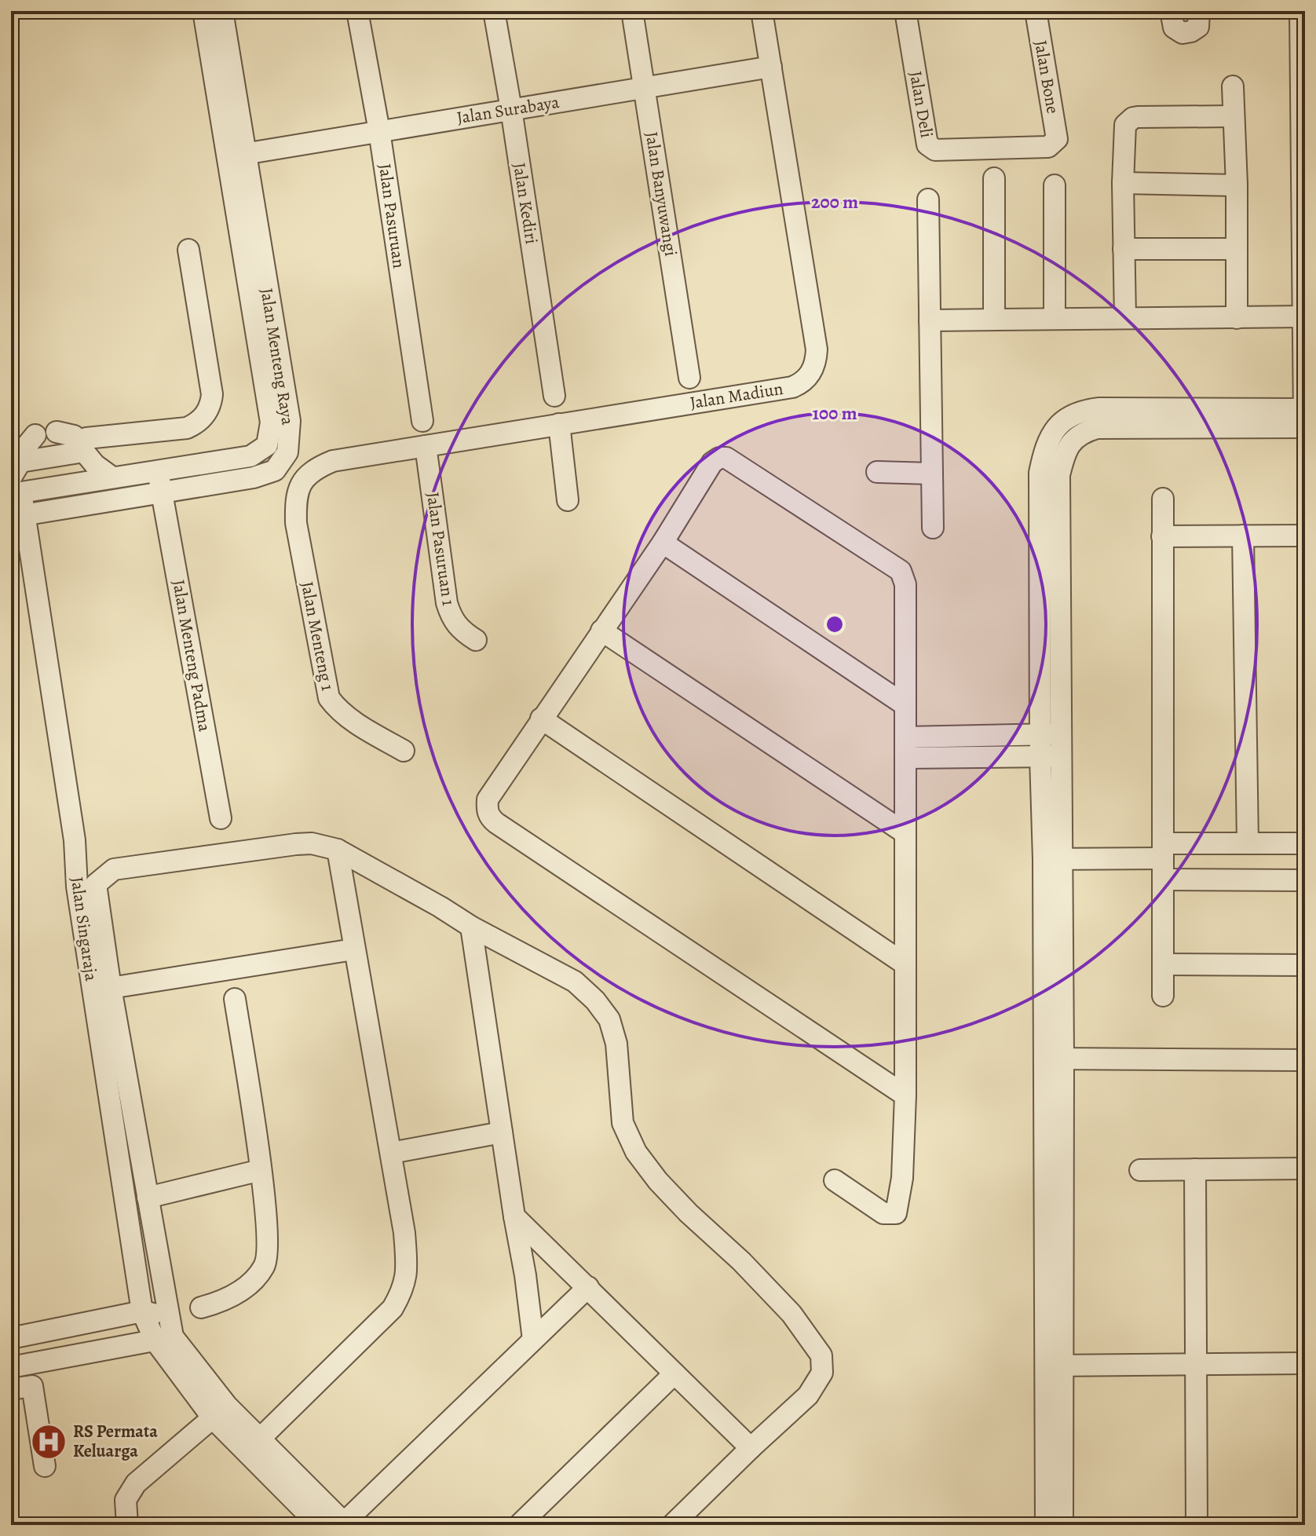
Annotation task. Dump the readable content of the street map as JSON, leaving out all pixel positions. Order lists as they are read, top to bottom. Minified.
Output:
{"streets":{"street":["Jalan Bone","Jalan Deli","Jalan Surabaya","Jalan Banyuwangi","Jalan Kediri","Jalan Pasuruan","Jalan Menteng Raya","Jalan Madiun","Jalan Pasuruan 1","Jalan Menteng 1","Jalan Menteng Padma","Jalan Singaraja"]},"crossings":[["Jalan Bone","Jalan Deli"],["Jalan Surabaya","Jalan Banyuwangi"],["Jalan Surabaya","Jalan Kediri"],["Jalan Surabaya","Jalan Pasuruan"],["Jalan Surabaya","Jalan Menteng Raya"],["Jalan Surabaya","Jalan Madiun"],["Jalan Menteng Raya","Jalan Menteng Padma"],["Jalan Menteng Raya","Jalan Singaraja"],["Jalan Madiun","Jalan Pasuruan 1"],["Jalan Madiun","Jalan Menteng 1"]],"places":{"hospital":["RS Permata Keluarga"]},"rings":["200 m","100 m"]}
